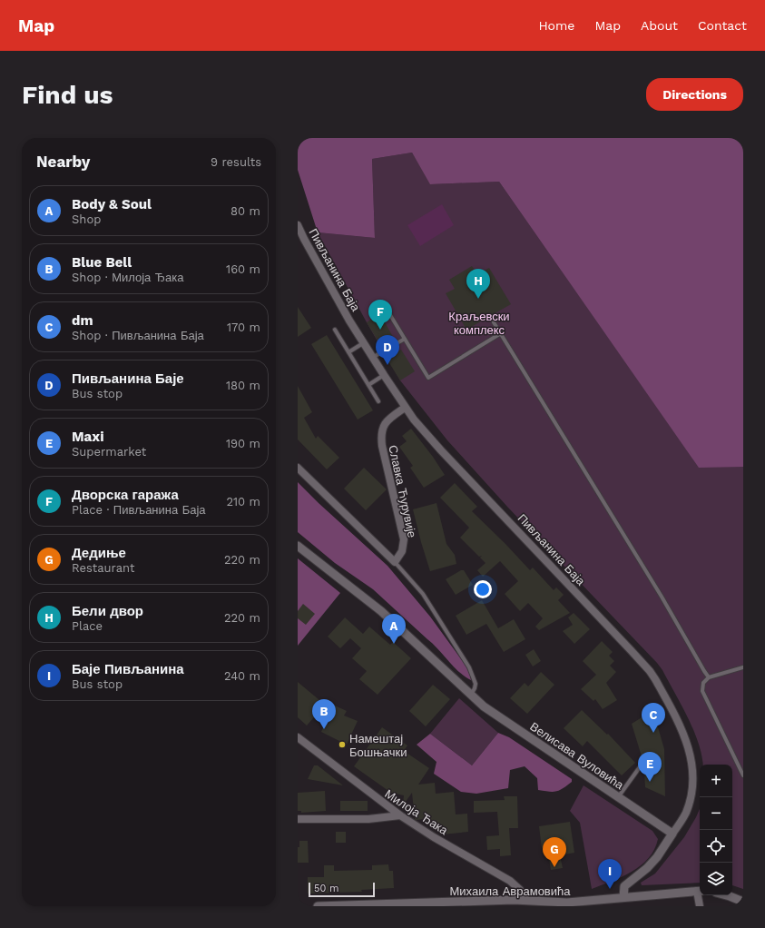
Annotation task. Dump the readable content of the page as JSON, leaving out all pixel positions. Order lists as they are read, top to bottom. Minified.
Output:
{"streets":{"street":["Пивљанина Баја","Славка Ћурувије","Велисава Вуловића","Милоја Ђака","Михаила Аврамовића"]},"crossings":[["Пивљанина Баја","Славка Ћурувије"],["Пивљанина Баја","Велисава Вуловића"],["Пивљанина Баја","Михаила Аврамовића"],["Милоја Ђака","Михаила Аврамовића"]],"parks":["Краљевски комплекс"],"places":["Намештај Бошњачки"],"scale_bar":"50 m","page":{"header":"Map","nav":["Home","Map","About","Contact"],"buttons":"Directions","title":"Find us","heading":["Nearby","9 results"],"list":[{"mark":"A","name":"Body & Soul","note":"Shop","value":"80 m"},{"mark":"B","name":"Blue Bell","note":"Shop · Милоја Ђака","value":"160 m"},{"mark":"C","name":"dm","note":"Shop · Пивљанина Баја","value":"170 m"},{"mark":"D","name":"Пивљанина Баје","note":"Bus stop","value":"180 m"},{"mark":"E","name":"Maxi","note":"Supermarket","value":"190 m"},{"mark":"F","name":"Дворска гаража","note":"Place · Пивљанина Баја","value":"210 m"},{"mark":"G","name":"Дедиње","note":"Restaurant","value":"220 m"},{"mark":"H","name":"Бели двор","note":"Place","value":"220 m"},{"mark":"I","name":"Баје Пивљанина","note":"Bus stop","value":"240 m"}],"pins":["H","F","D","A","B","C","E","G","I"],"map_buttons":["+","−"],"scale":"50 m"}}
